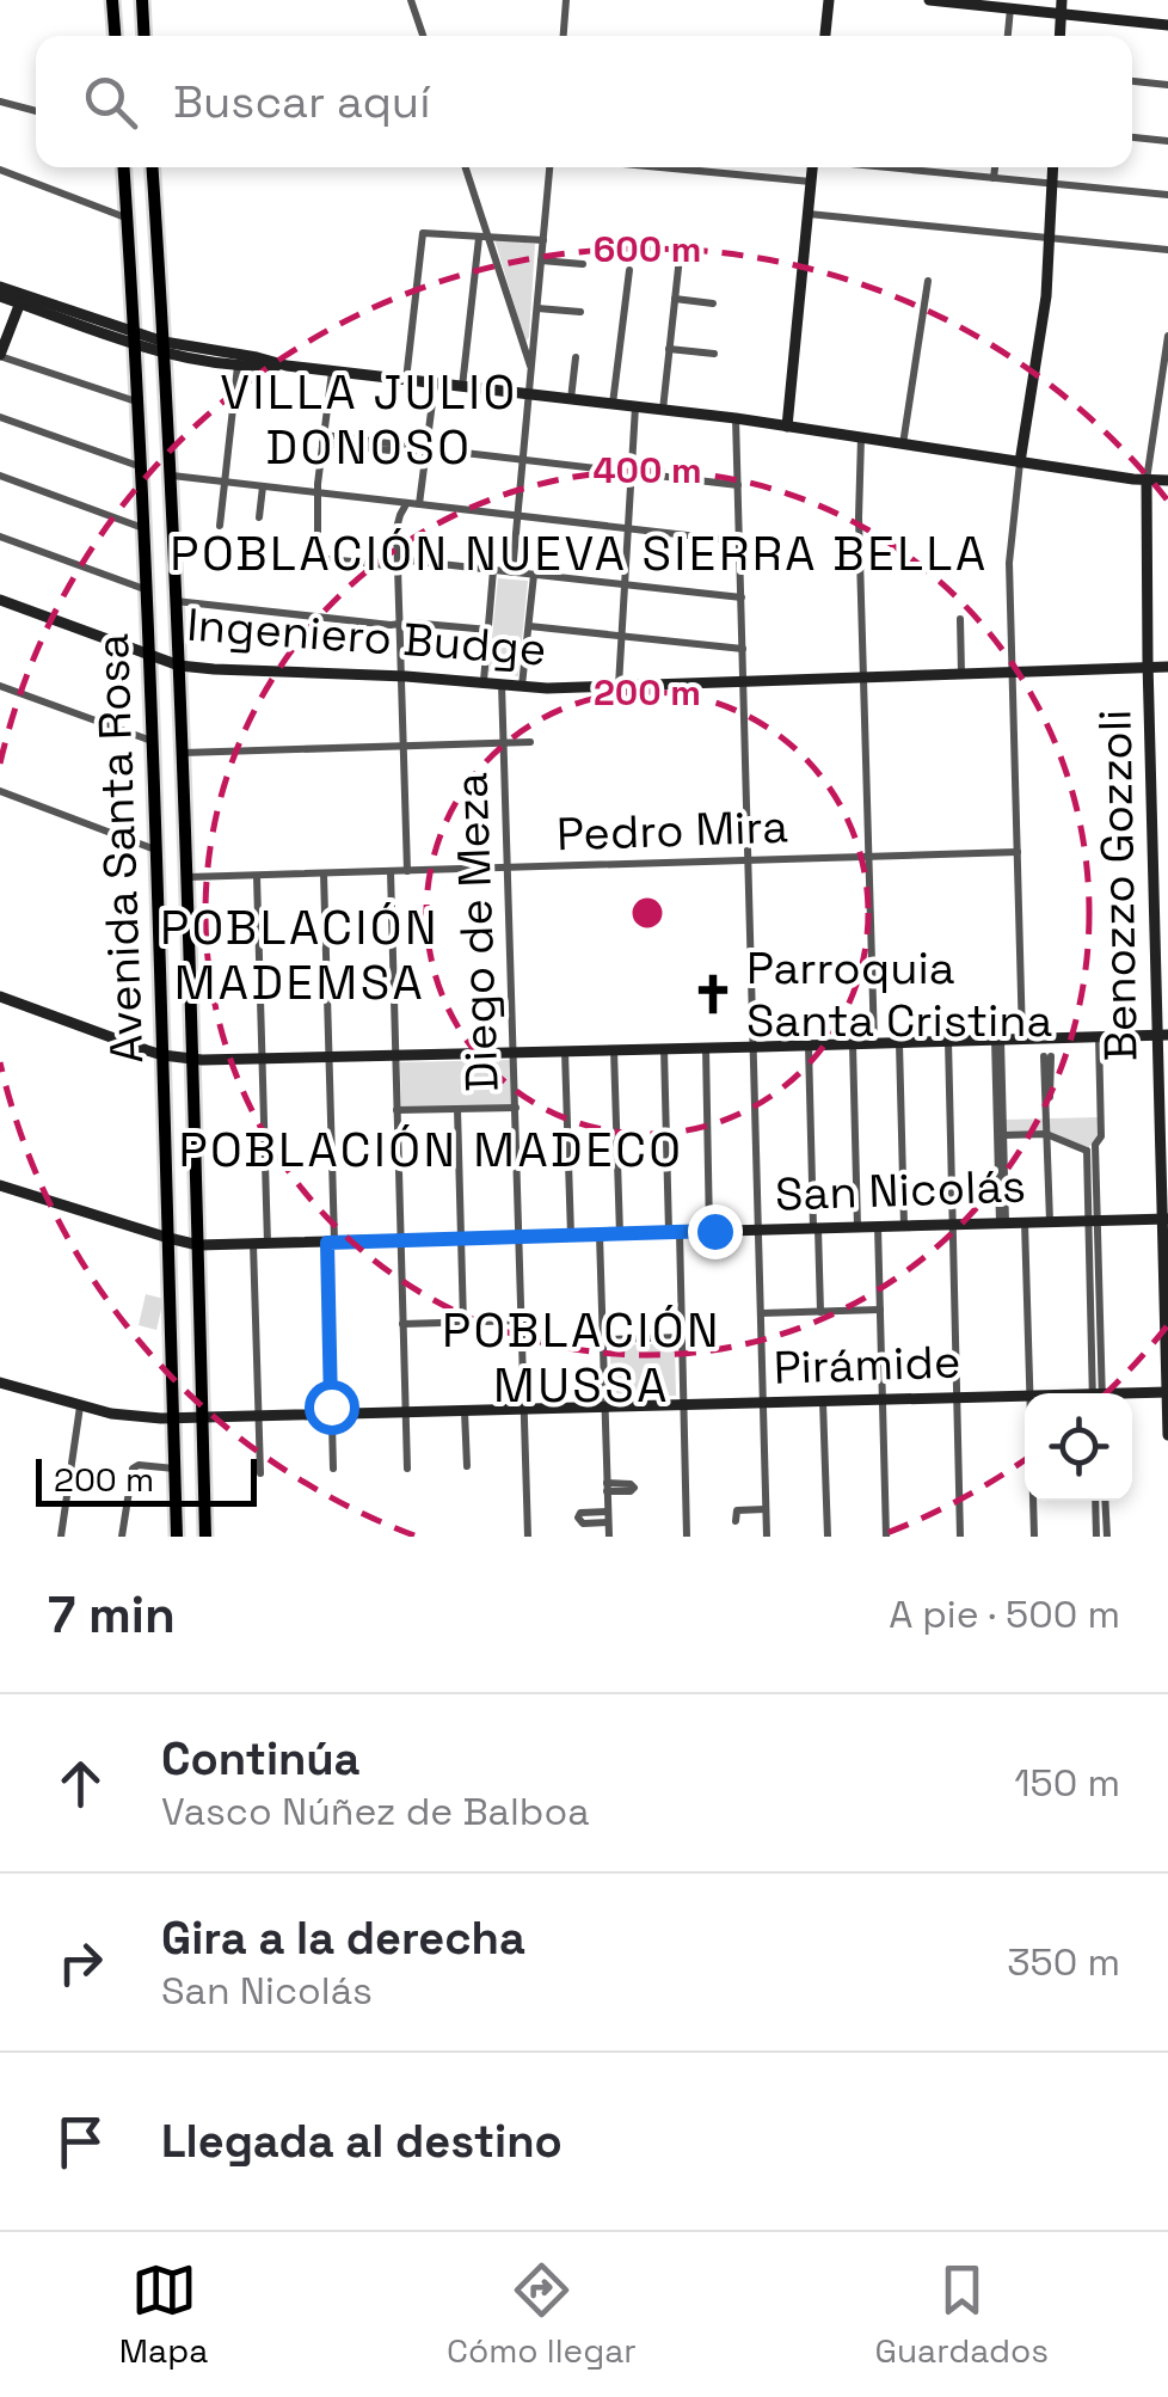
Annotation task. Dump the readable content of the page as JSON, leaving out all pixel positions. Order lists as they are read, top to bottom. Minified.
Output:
{"streets":{"main road":["Avenida Santa Rosa"],"street":["Ingeniero Budge","Pedro Mira","Benozzo Gozzoli","Diego de Meza","San Nicolás","Pirámide"]},"crossings":[["Ingeniero Budge","Avenida Santa Rosa"],["Ingeniero Budge","Benozzo Gozzoli"],["Ingeniero Budge","Diego de Meza"],["Pedro Mira","Avenida Santa Rosa"],["Pedro Mira","Diego de Meza"],["Avenida Santa Rosa","San Nicolás"],["Avenida Santa Rosa","Pirámide"],["Benozzo Gozzoli","San Nicolás"],["Benozzo Gozzoli","Pirámide"],["Diego de Meza","San Nicolás"],["Diego de Meza","Pirámide"]],"districts":["VILLA JULIO DONOSO","POBLACIÓN NUEVA SIERRA BELLA","POBLACIÓN MADEMSA","POBLACIÓN MADECO","POBLACIÓN MUSSA"],"places":{"church":["Parroquia Santa Cristina"]},"scale_bar":"200 m","page":{"search":"Buscar aquí","scale":"200 m","heading":["7 min","A pie · 500 m"],"list":[["Continúa","Vasco Núñez de Balboa","150 m"],["Gira a la derecha","San Nicolás","350 m"],"Llegada al destino"],"nav":["Mapa","Cómo llegar","Guardados"]},"rings":["600 m","400 m","200 m"]}
